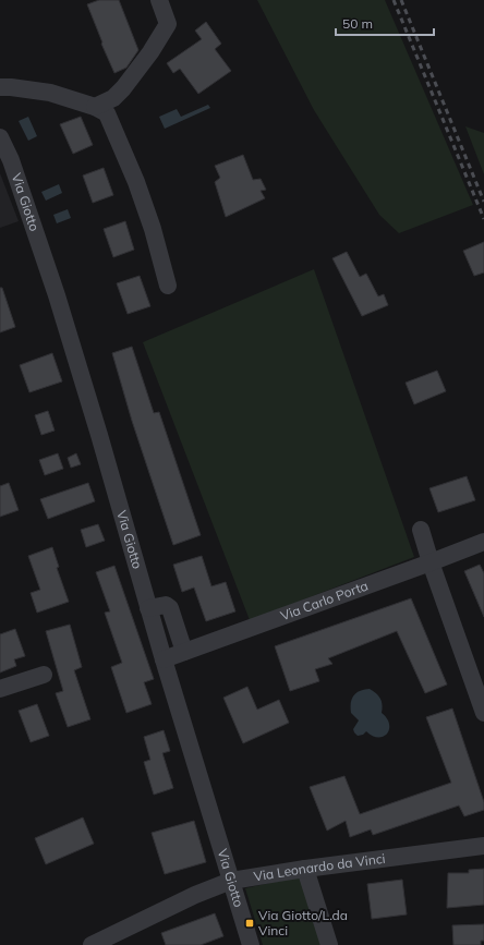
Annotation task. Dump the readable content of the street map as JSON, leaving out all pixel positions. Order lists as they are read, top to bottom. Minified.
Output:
{"streets":{"street":["Via Giotto","Via Carlo Porta","Via Leonardo da Vinci"]},"crossings":[["Via Giotto","Via Carlo Porta"],["Via Giotto","Via Leonardo da Vinci"]],"places":{"transit":["Via Giotto/L.da Vinci"]},"scale_bar":"50 m"}
